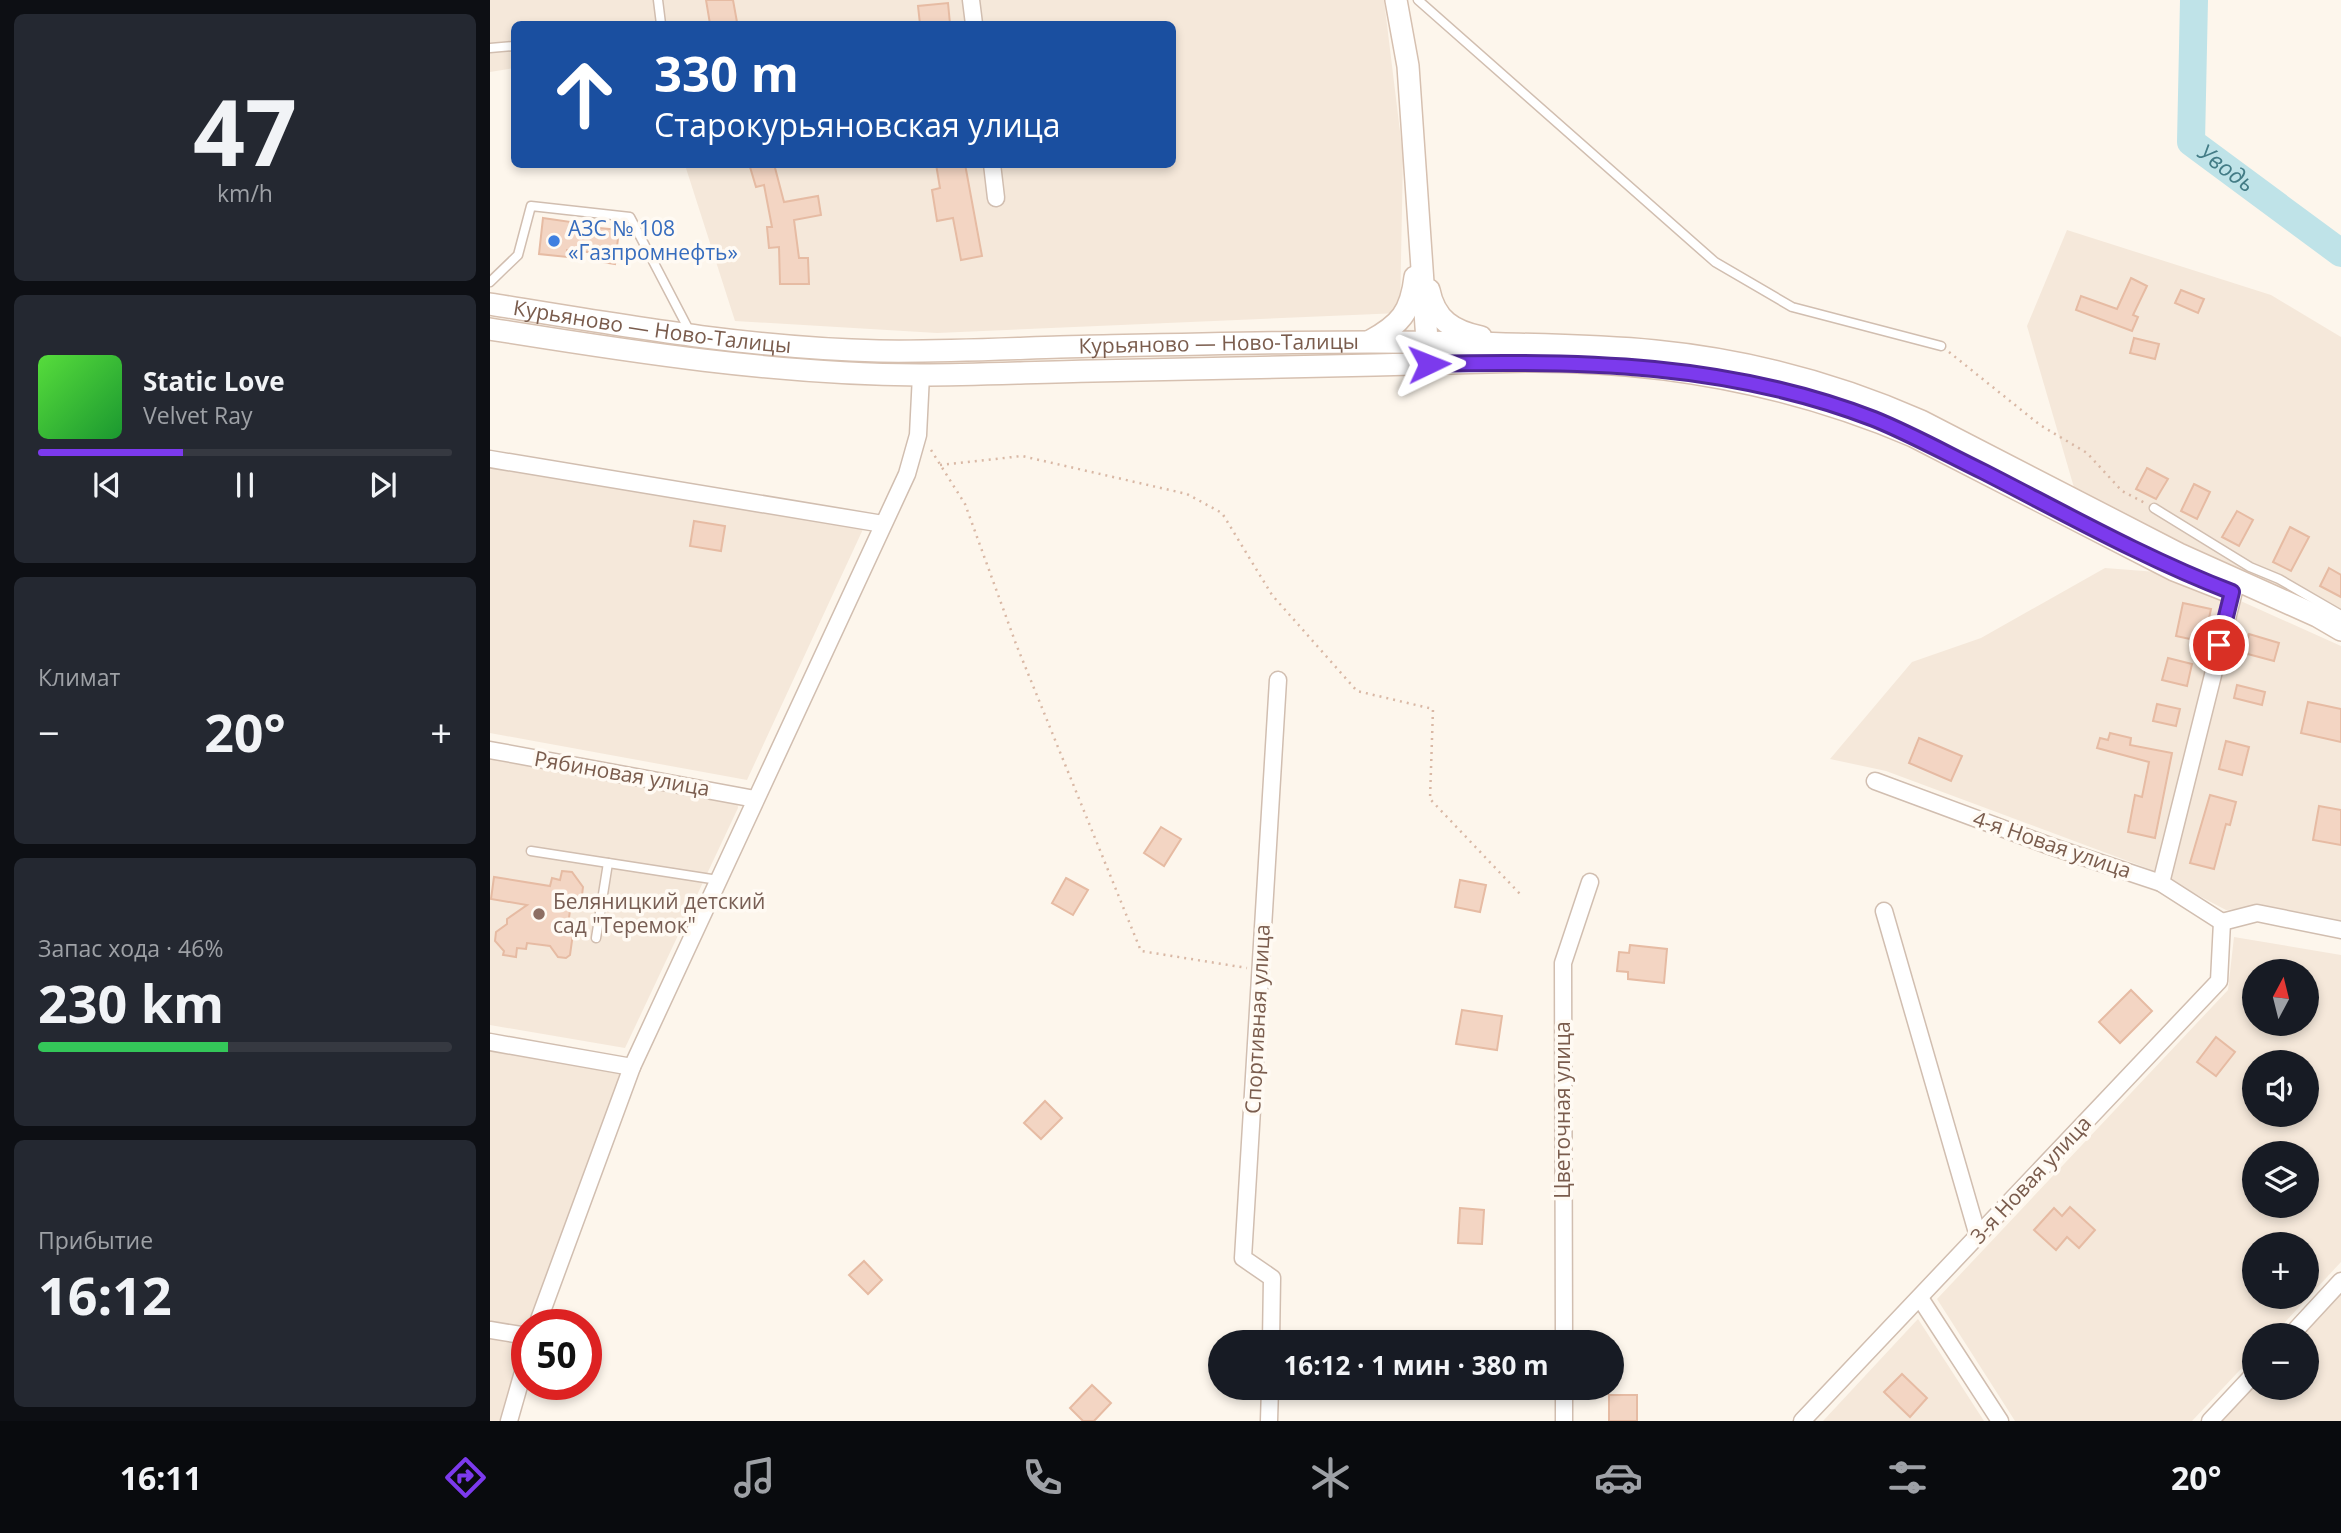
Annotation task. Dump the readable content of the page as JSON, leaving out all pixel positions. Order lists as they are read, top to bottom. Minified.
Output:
{"streets":{"main road":["Курьяново — Ново-Талицы"],"street":["Рябиновая улица","4-я Новая улица","Спортивная улица","Цветочная улица","3-я Новая улица"]},"crossings":[["4-я Новая улица","3-я Новая улица"]],"water":["Уводь"],"places":["АЗС № 108 «Газпромнефть»","Беляницкий детский сад \"Теремок\""],"north":"top","page":{"tile":[["47","km/h"],"Климат",["Запас хода · 46%","230 km"],["Прибытие","16:12"]],"turn":["330 m","Старокурьяновская улица"],"song":["Static Love","Velvet Ray"],"heat":["−","20°","+"],"map_buttons":["+","−"],"limit":"50","trip":"16:12 · 1 мин · 380 m","tabs":["16:11","20°"]}}
